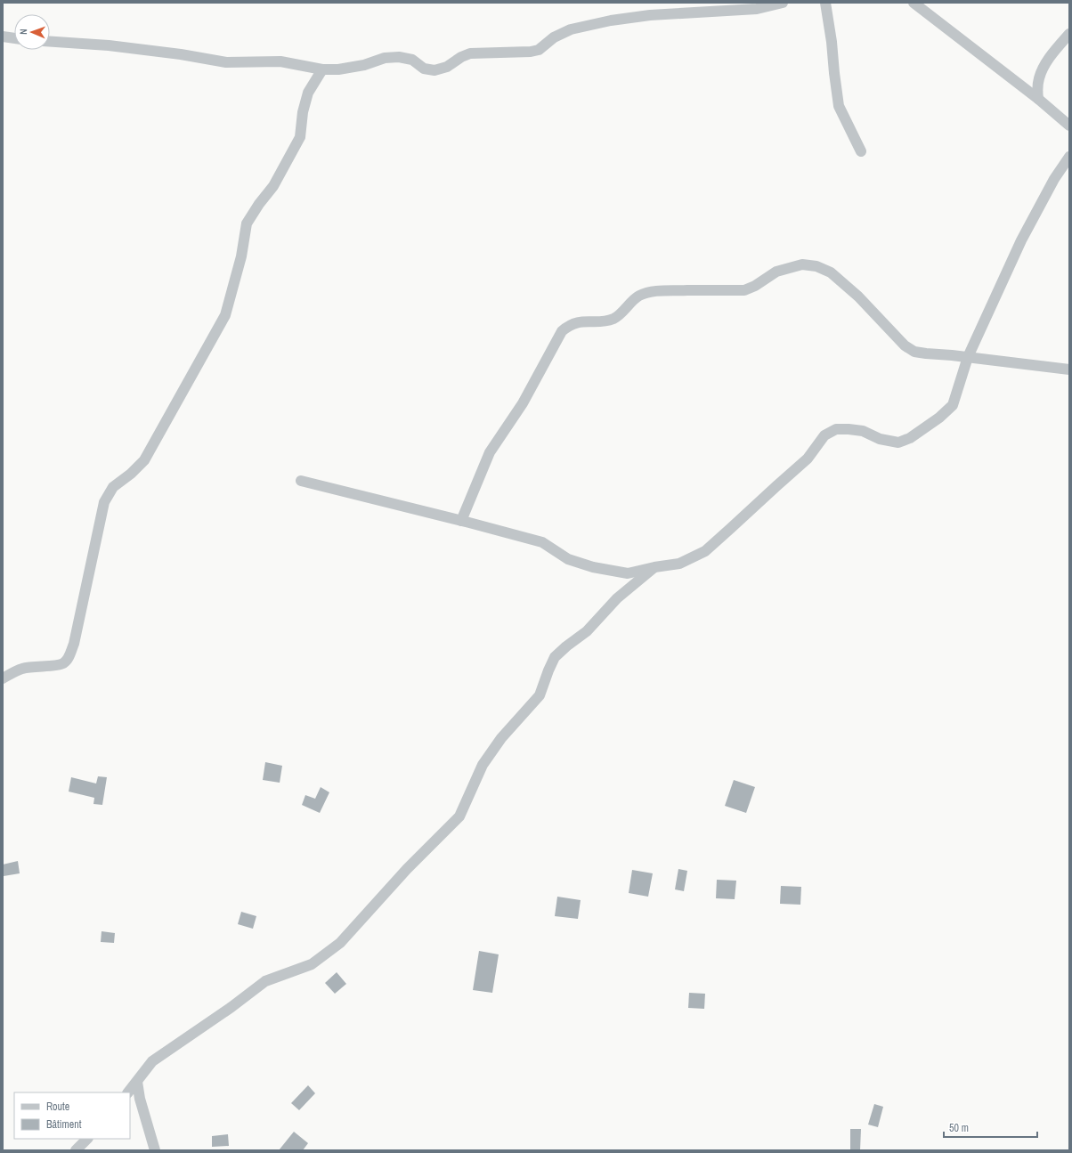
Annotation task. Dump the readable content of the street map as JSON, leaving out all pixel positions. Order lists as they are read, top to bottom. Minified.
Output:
{"legend":["Route","Bâtiment"],"scale_bar":"50 m","north":"left"}
